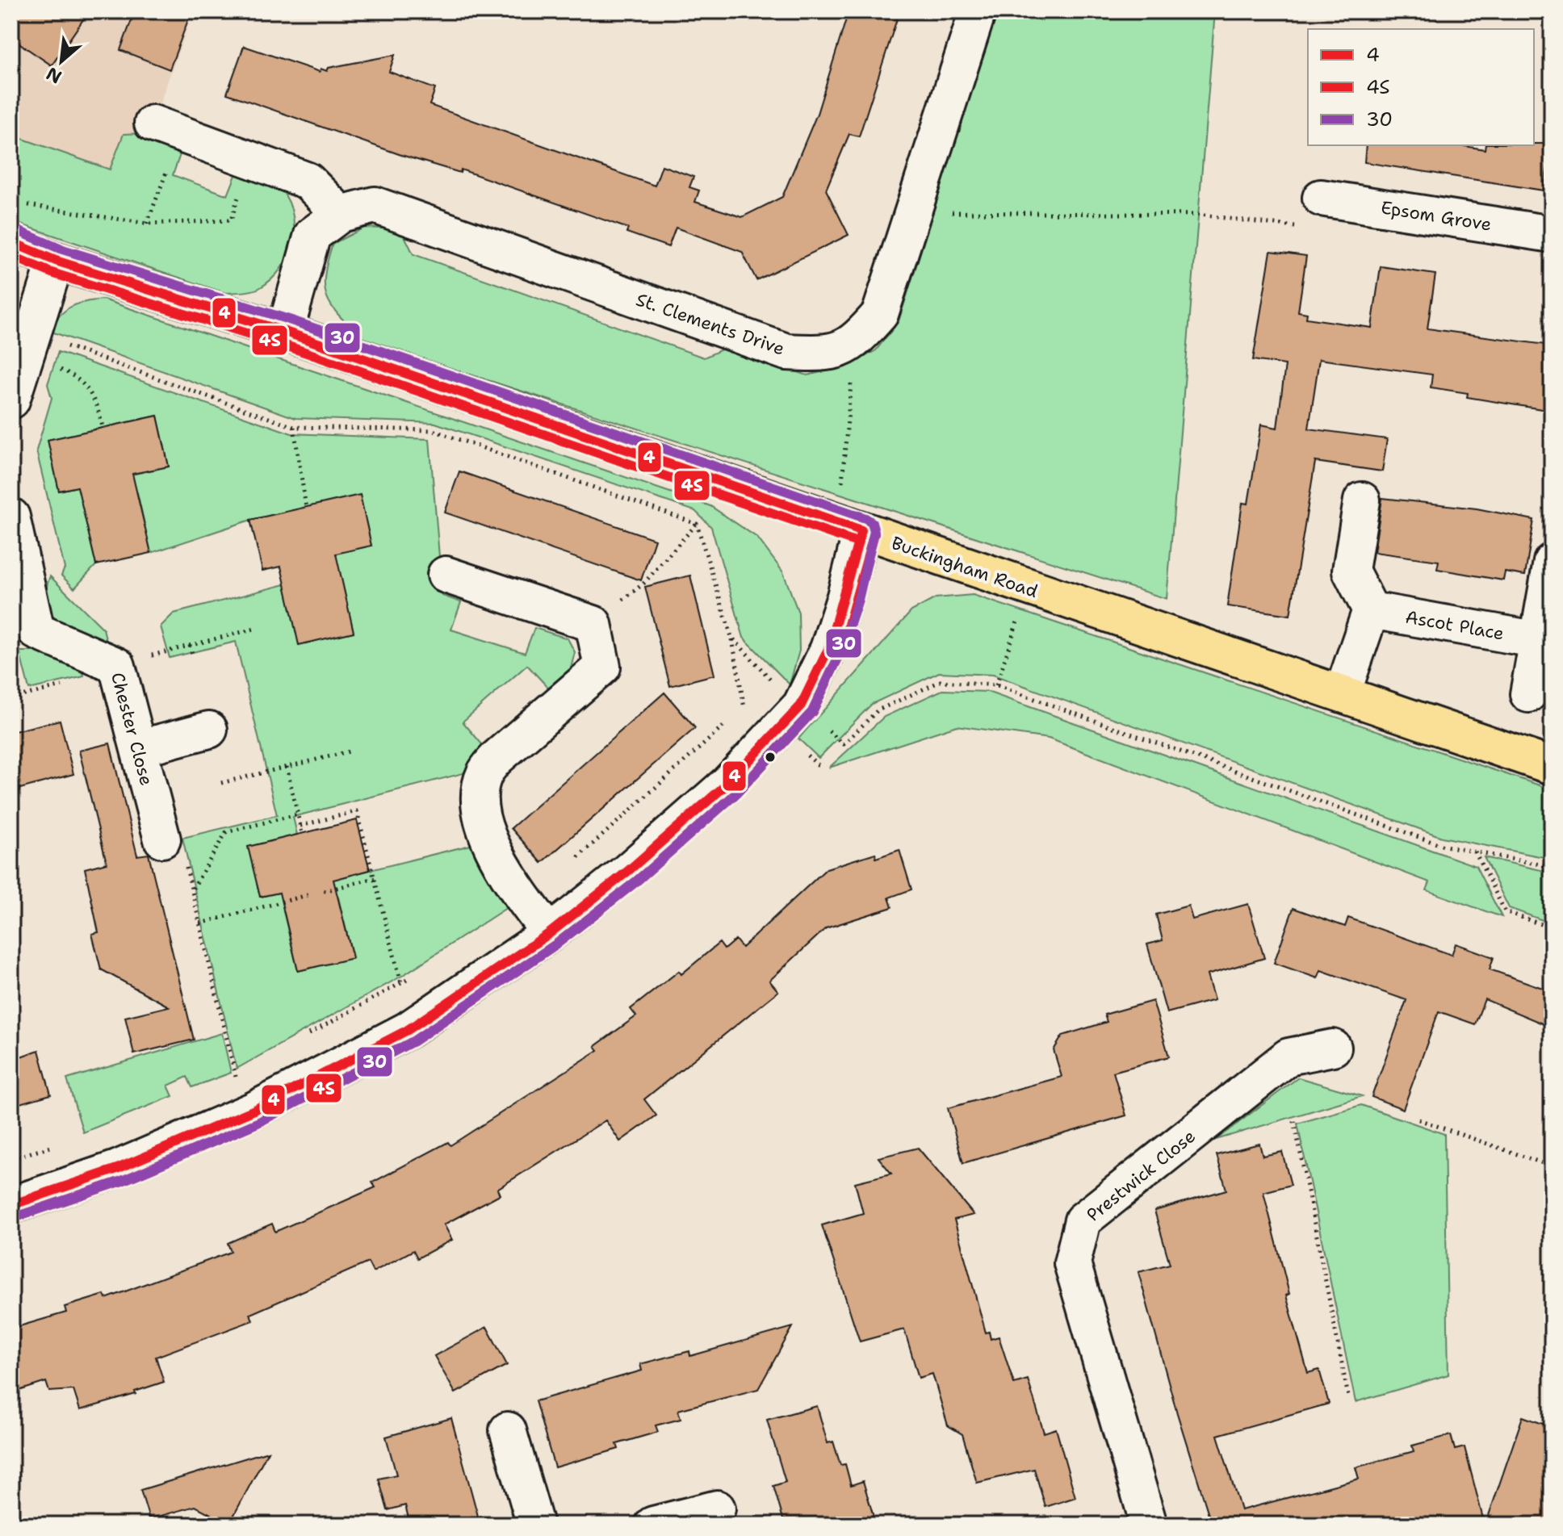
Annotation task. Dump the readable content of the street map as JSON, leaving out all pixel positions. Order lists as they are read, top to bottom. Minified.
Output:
{"streets":{"main road":["Buckingham Road"],"street":["Epsom Grove","St. Clements Drive","Ascot Place","Chester Close","Prestwick Close"]},"crossings":[["St. Clements Drive","Buckingham Road"]],"lines":["transit line 30","transit line 4","transit line 4S"],"legend":["4","4S","30"],"north":"bottom left"}
